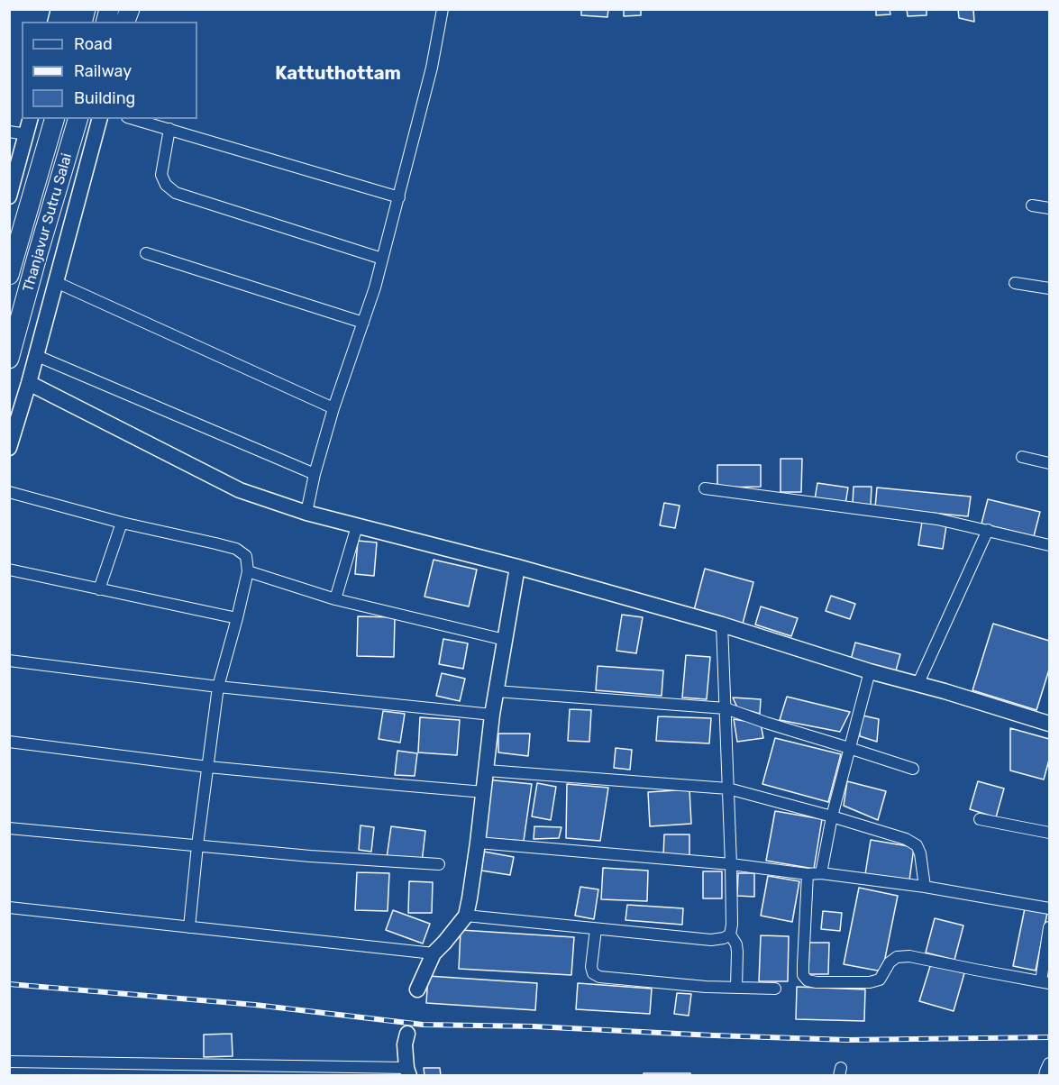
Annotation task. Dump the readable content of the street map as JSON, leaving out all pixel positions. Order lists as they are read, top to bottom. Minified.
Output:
{"streets":{"highway":["Thanjavur Sutru Salai"]},"districts":["Kattuthottam"],"legend":["Road","Railway","Building"]}
